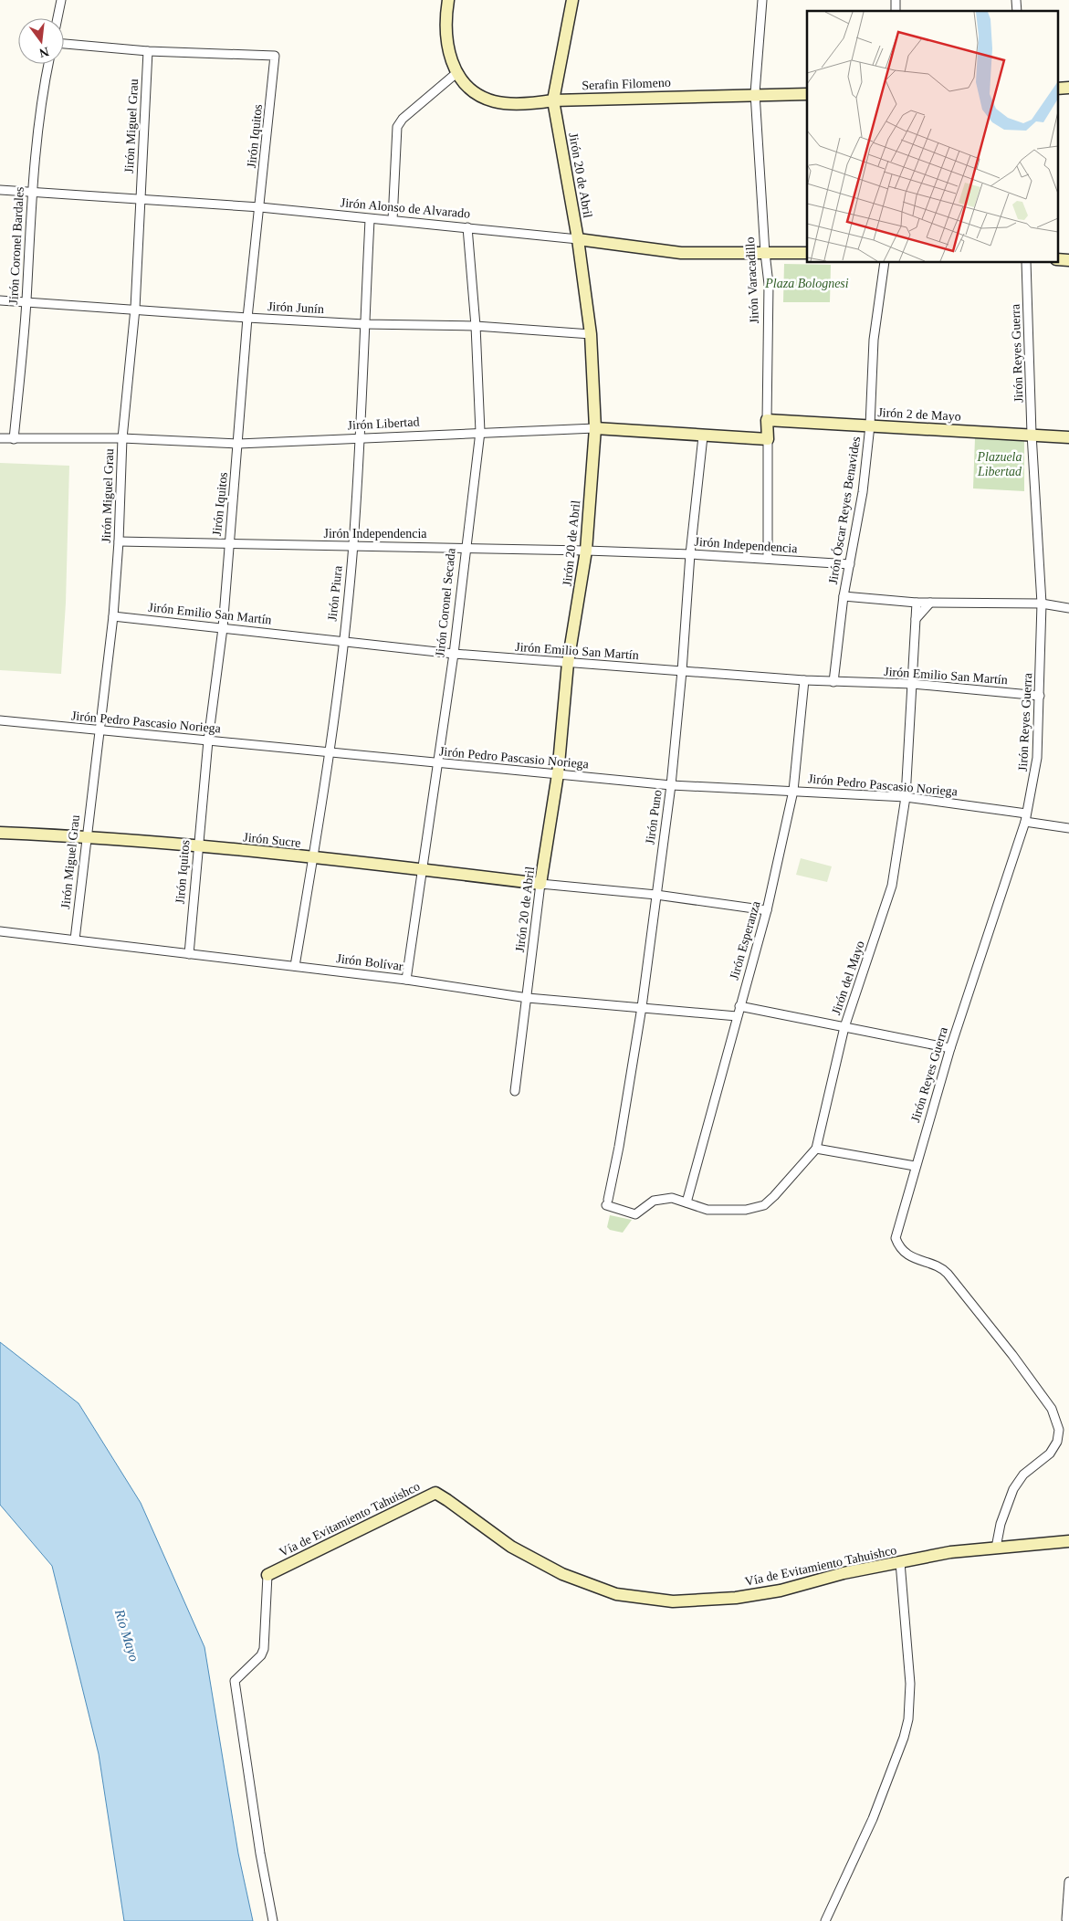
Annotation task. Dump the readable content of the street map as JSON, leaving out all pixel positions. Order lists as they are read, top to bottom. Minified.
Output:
{"streets":{"main road":["Serafin Filomeno","Jirón 20 de Abril","Jirón Alonso de Alvarado","Jirón Varacadillo","Jirón 2 de Mayo","Jirón Libertad","Jirón Sucre","Vía de Evitamiento Tahuishco"],"street":["Jirón Miguel Grau","Jirón Iquitos","Jirón Coronel Bardales","Jirón Junín","Jirón Reyes Guerra","Jirón Óscar Reyes Benavides","Jirón Independencia","Jirón Piura","Jirón Coronel Secada","Jirón Emilio San Martín","Jirón Pedro Pascasio Noriega","Jirón Puno","Jirón Esperanza","Jirón Bolívar","Jirón del Mayo"]},"crossings":[["Serafin Filomeno","Jirón 20 de Abril"],["Serafin Filomeno","Jirón Varacadillo"],["Jirón Miguel Grau","Jirón Iquitos"],["Jirón Miguel Grau","Jirón Alonso de Alvarado"],["Jirón Miguel Grau","Jirón Junín"],["Jirón Miguel Grau","Jirón Libertad"],["Jirón Miguel Grau","Jirón Independencia"],["Jirón Miguel Grau","Jirón Emilio San Martín"],["Jirón Miguel Grau","Jirón Pedro Pascasio Noriega"],["Jirón Miguel Grau","Jirón Sucre"],["Jirón Miguel Grau","Jirón Bolívar"],["Jirón Iquitos","Jirón Alonso de Alvarado"],["Jirón Iquitos","Jirón Junín"],["Jirón Iquitos","Jirón Libertad"],["Jirón Iquitos","Jirón Independencia"],["Jirón Iquitos","Jirón Emilio San Martín"],["Jirón Iquitos","Jirón Pedro Pascasio Noriega"],["Jirón Iquitos","Jirón Sucre"],["Jirón Iquitos","Jirón Bolívar"],["Jirón 20 de Abril","Jirón Alonso de Alvarado"],["Jirón 20 de Abril","Jirón Junín"],["Jirón 20 de Abril","Jirón Libertad"],["Jirón 20 de Abril","Jirón Independencia"],["Jirón 20 de Abril","Jirón Emilio San Martín"],["Jirón 20 de Abril","Jirón Pedro Pascasio Noriega"],["Jirón 20 de Abril","Jirón Sucre"],["Jirón 20 de Abril","Jirón Bolívar"],["Jirón Alonso de Alvarado","Jirón Coronel Bardales"],["Jirón Alonso de Alvarado","Jirón Varacadillo"],["Jirón Alonso de Alvarado","Jirón Piura"],["Jirón Alonso de Alvarado","Jirón Coronel Secada"],["Jirón Coronel Bardales","Jirón Junín"],["Jirón Coronel Bardales","Jirón Libertad"],["Jirón Varacadillo","Jirón 2 de Mayo"],["Jirón Varacadillo","Jirón Libertad"],["Jirón Varacadillo","Jirón Independencia"],["Jirón Junín","Jirón Piura"],["Jirón Junín","Jirón Coronel Secada"],["Jirón Reyes Guerra","Jirón 2 de Mayo"],["Jirón Reyes Guerra","Jirón Emilio San Martín"],["Jirón Reyes Guerra","Jirón Pedro Pascasio Noriega"],["Jirón Reyes Guerra","Vía de Evitamiento Tahuishco"],["Jirón 2 de Mayo","Jirón Óscar Reyes Benavides"],["Jirón Libertad","Jirón Piura"],["Jirón Libertad","Jirón Coronel Secada"],["Jirón Libertad","Jirón Puno"],["Jirón Óscar Reyes Benavides","Jirón Independencia"],["Jirón Óscar Reyes Benavides","Jirón Emilio San Martín"],["Jirón Independencia","Jirón Piura"],["Jirón Independencia","Jirón Coronel Secada"],["Jirón Independencia","Jirón Puno"],["Jirón Piura","Jirón Emilio San Martín"],["Jirón Piura","Jirón Pedro Pascasio Noriega"],["Jirón Piura","Jirón Sucre"],["Jirón Piura","Jirón Bolívar"],["Jirón Coronel Secada","Jirón Emilio San Martín"],["Jirón Coronel Secada","Jirón Pedro Pascasio Noriega"],["Jirón Coronel Secada","Jirón Sucre"],["Jirón Coronel Secada","Jirón Bolívar"],["Jirón Emilio San Martín","Jirón Puno"],["Jirón Emilio San Martín","Jirón Esperanza"],["Jirón Emilio San Martín","Jirón del Mayo"],["Jirón Pedro Pascasio Noriega","Jirón Puno"],["Jirón Pedro Pascasio Noriega","Jirón Esperanza"],["Jirón Pedro Pascasio Noriega","Jirón del Mayo"],["Jirón Puno","Jirón Bolívar"],["Jirón Puno","Jirón del Mayo"],["Jirón Esperanza","Jirón Bolívar"],["Jirón Esperanza","Jirón del Mayo"]],"water":["Río Mayo"],"parks":["Plaza Bolognesi","Plazuela Libertad"],"north":"bottom"}
